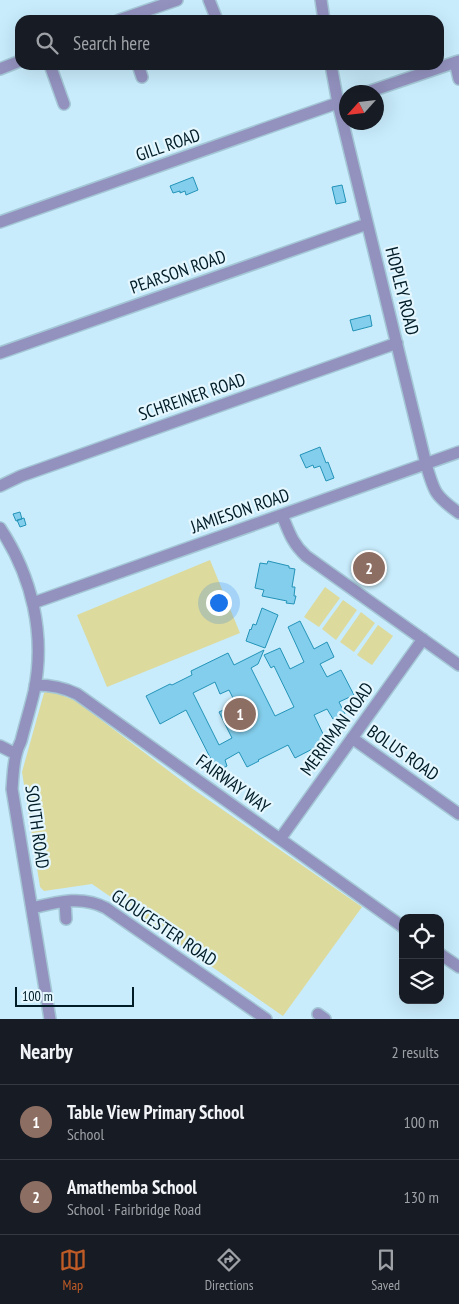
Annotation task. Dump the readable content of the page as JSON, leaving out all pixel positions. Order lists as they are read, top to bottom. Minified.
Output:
{"streets":{"street":["GILL ROAD","PEARSON ROAD","HOPLEY ROAD","SCHREINER ROAD","JAMIESON ROAD","MERRIMAN ROAD","BOLUS ROAD","FAIRWAY WAY","SOUTH ROAD","GLOUCESTER ROAD"]},"crossings":[["PEARSON ROAD","HOPLEY ROAD"],["HOPLEY ROAD","SCHREINER ROAD"],["HOPLEY ROAD","JAMIESON ROAD"],["JAMIESON ROAD","SOUTH ROAD"],["MERRIMAN ROAD","BOLUS ROAD"],["MERRIMAN ROAD","FAIRWAY WAY"],["FAIRWAY WAY","SOUTH ROAD"],["SOUTH ROAD","GLOUCESTER ROAD"]],"scale_bar":"100 m","north":"bottom left","page":{"search":"Search here","pins":["2","1"],"scale":"100 m","heading":["Nearby","2 results"],"list":[{"mark":"1","name":"Table View Primary School","note":"School","value":"100 m"},{"mark":"2","name":"Amathemba School","note":"School · Fairbridge Road","value":"130 m"}],"nav":["Map","Directions","Saved"]}}
